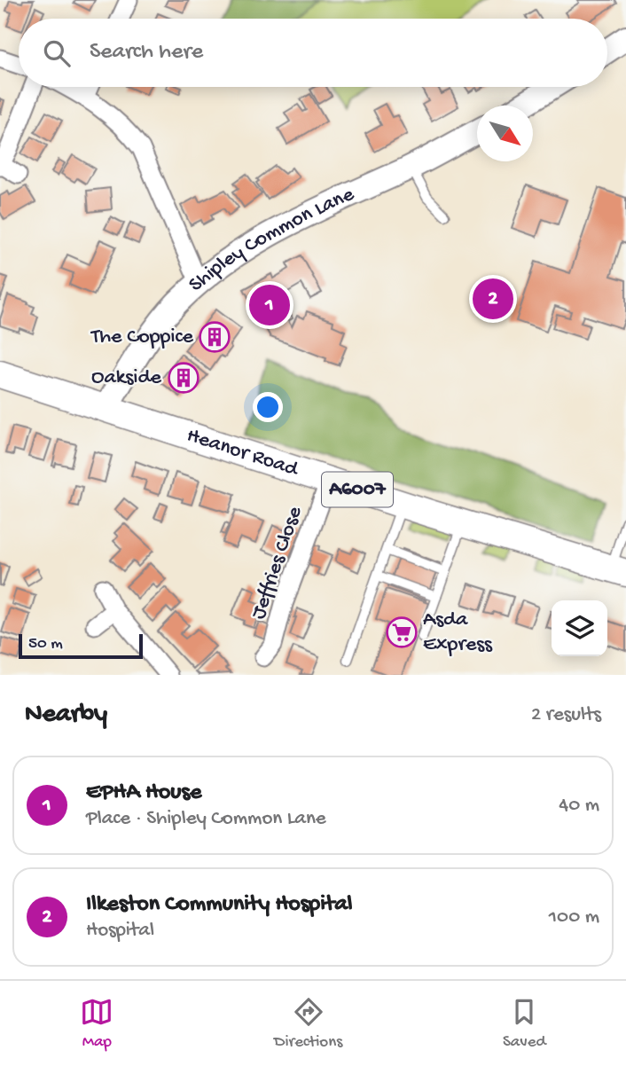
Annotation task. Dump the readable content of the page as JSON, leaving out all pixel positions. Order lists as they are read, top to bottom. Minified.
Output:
{"streets":{"main road":["Heanor Road","A6007"],"street":["Shipley Common Lane","Jeffries Close"]},"crossings":[["Shipley Common Lane","Heanor Road"],["Heanor Road","Jeffries Close"]],"places":{"building":["The Coppice","Oakside"],"supermarket":["Asda Express"]},"scale_bar":"50 m","north":"bottom right","page":{"search":"Search here","pins":["2","1"],"scale":"50 m","heading":["Nearby","2 results"],"list":[{"mark":"1","name":"EPHA House","note":"Place · Shipley Common Lane","value":"40 m"},{"mark":"2","name":"Ilkeston Community Hospital","note":"Hospital","value":"100 m"}],"nav":["Map","Directions","Saved"]}}
